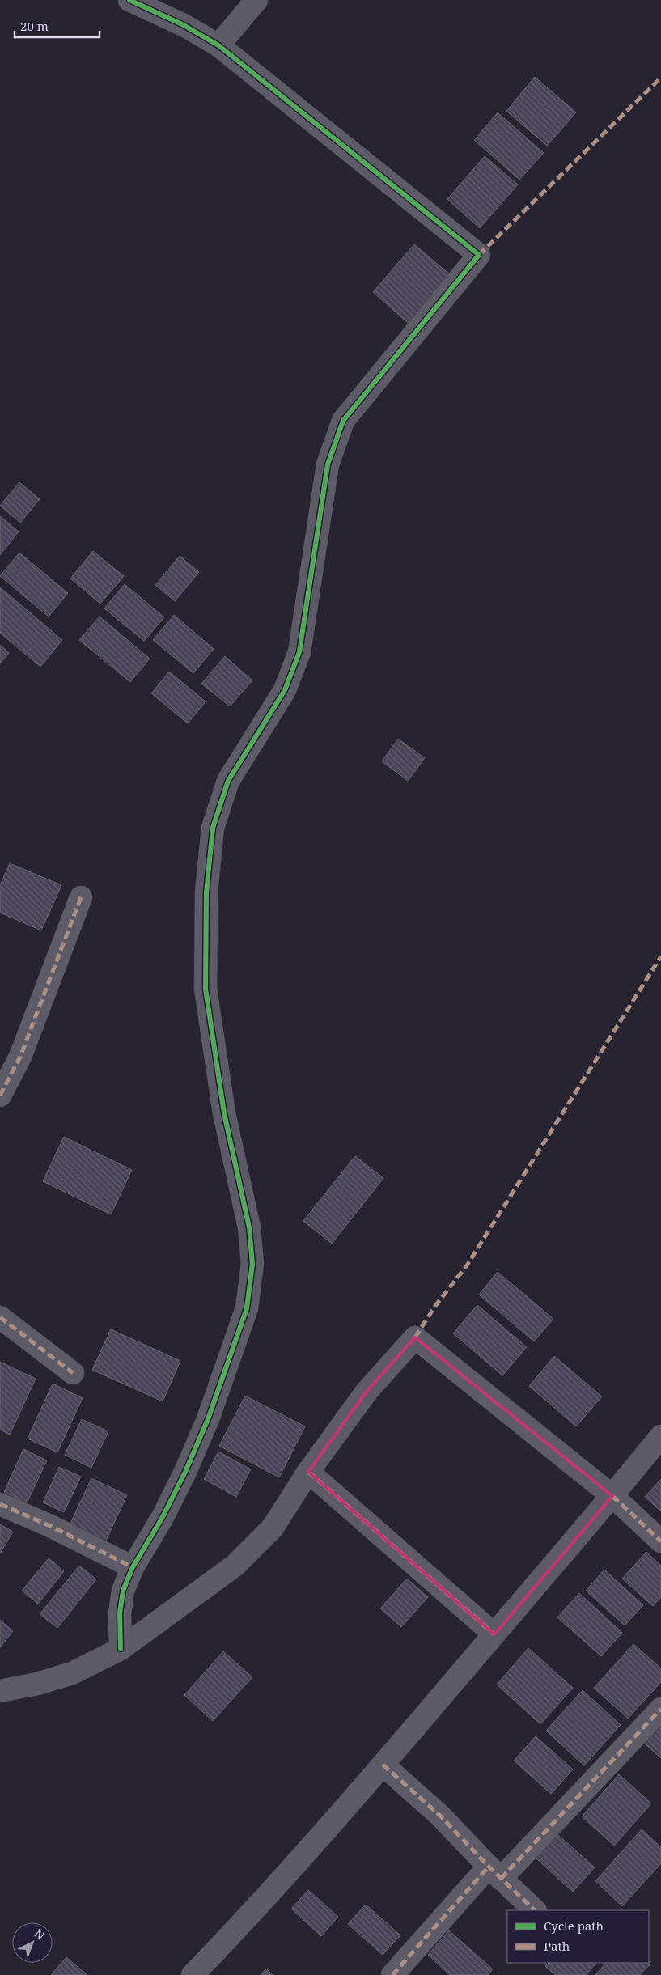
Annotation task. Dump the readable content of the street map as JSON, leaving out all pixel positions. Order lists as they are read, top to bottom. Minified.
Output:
{"legend":["Cycle path","Path"],"scale_bar":"20 m","north":"top right"}
